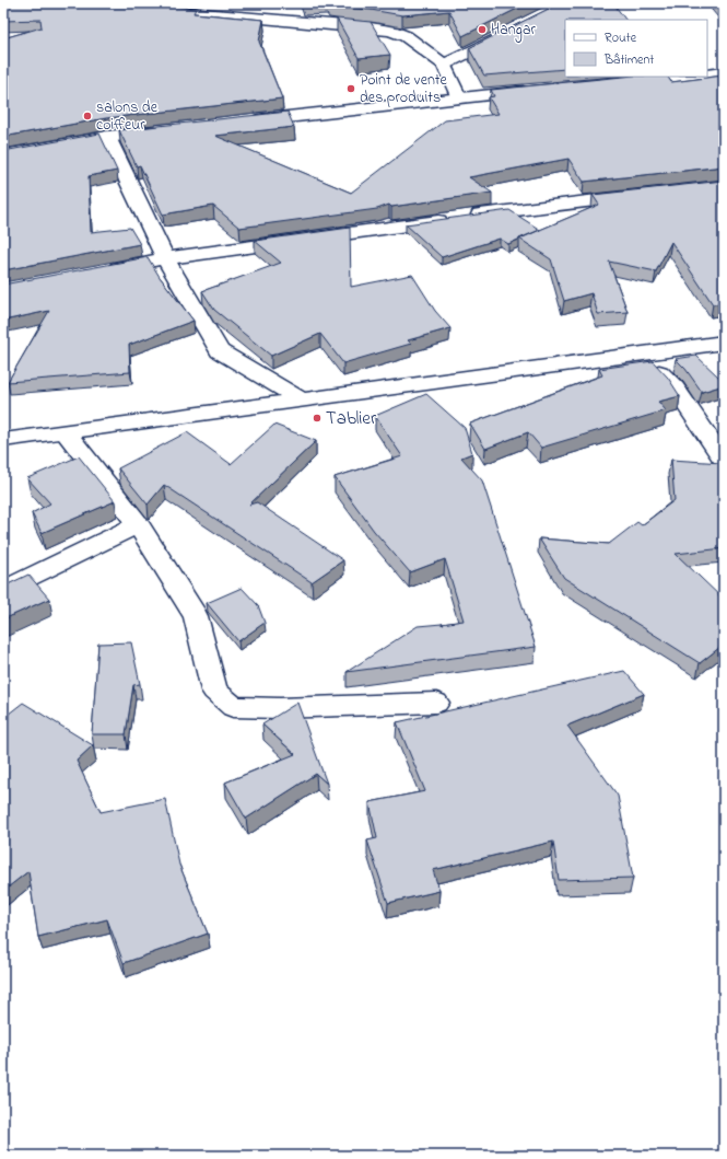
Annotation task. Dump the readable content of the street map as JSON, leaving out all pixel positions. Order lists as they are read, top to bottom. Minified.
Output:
{"places":["Hangar","Point de vente des produits","salons de coiffeur","Tablier"],"legend":["Route","Bâtiment"]}
